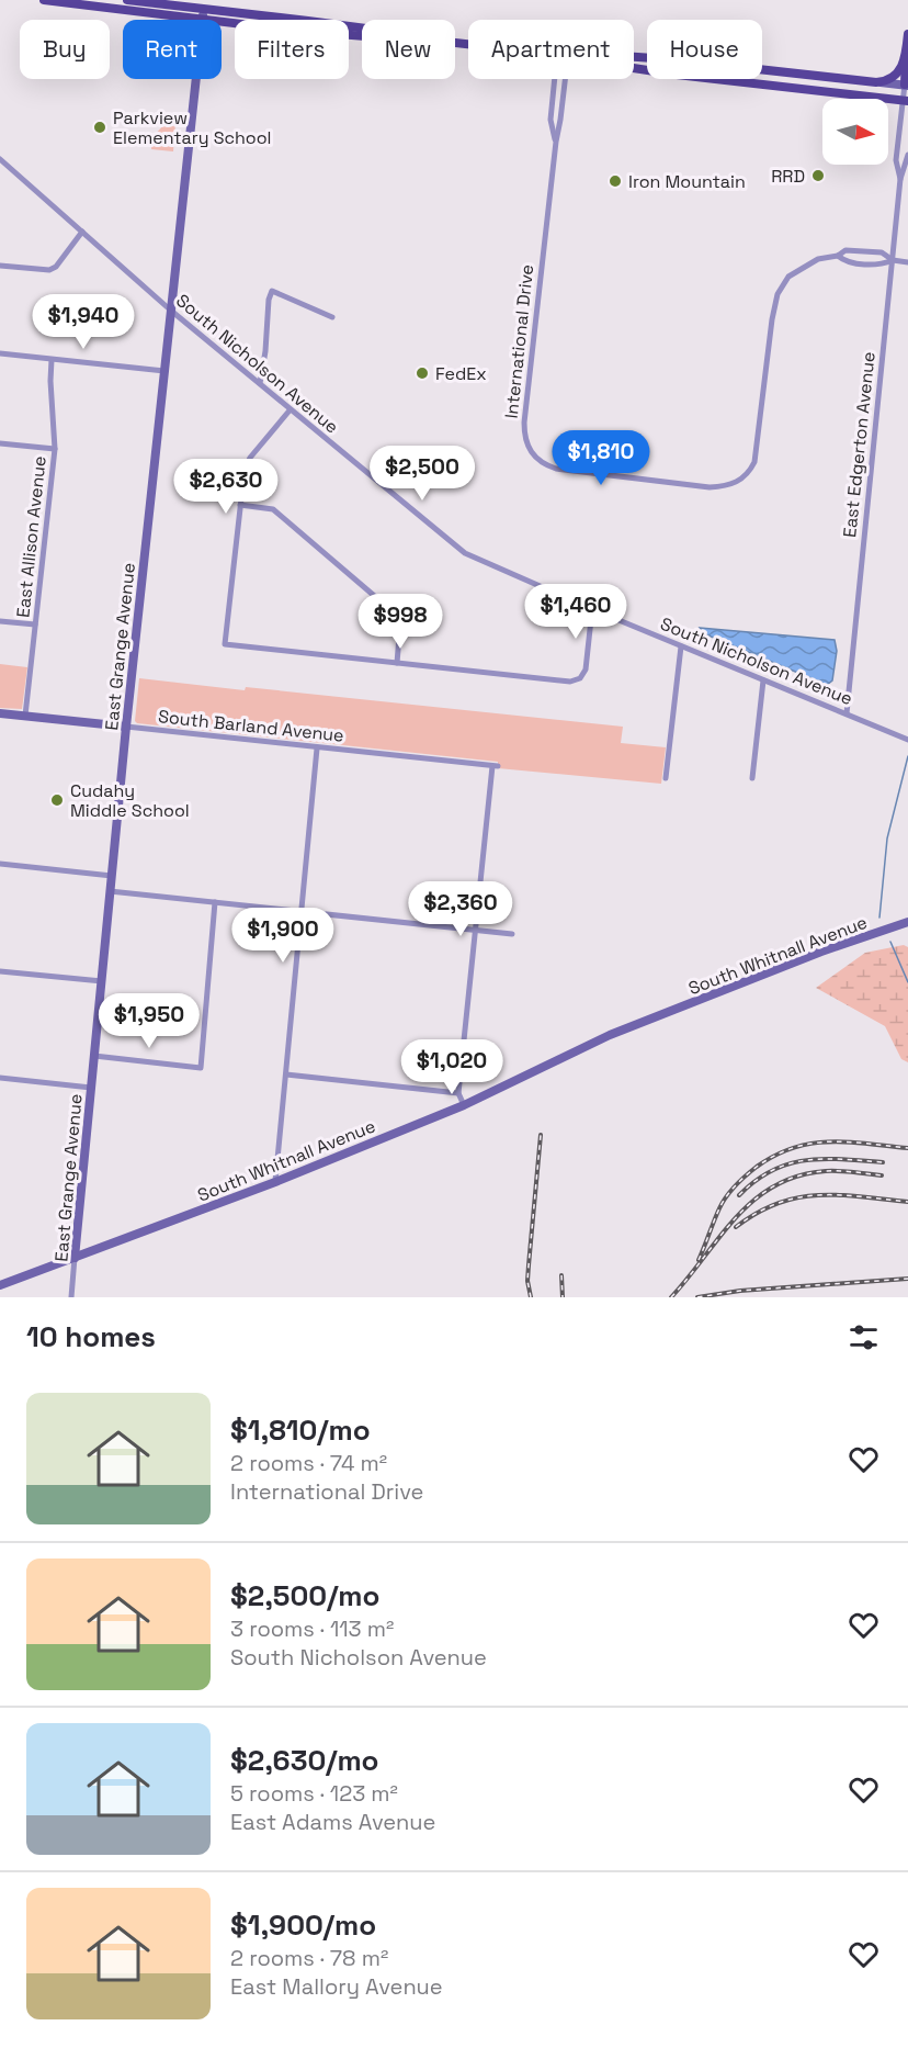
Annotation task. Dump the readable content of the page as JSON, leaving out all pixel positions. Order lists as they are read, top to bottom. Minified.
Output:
{"streets":{"street":["International Drive","South Nicholson Avenue","East Edgerton Avenue","East Allison Avenue","East Grange Avenue","South Barland Avenue","South Whitnall Avenue"]},"crossings":[["International Drive","East Edgerton Avenue"],["South Nicholson Avenue","East Edgerton Avenue"],["South Nicholson Avenue","East Grange Avenue"],["East Allison Avenue","South Barland Avenue"],["East Grange Avenue","South Barland Avenue"],["East Grange Avenue","South Whitnall Avenue"]],"places":["Parkview Elementary School","RRD","Iron Mountain","FedEx","Cudahy Middle School"],"north":"right","page":{"chip":["Buy","Rent","Filters","New","Apartment","House"],"price":["$1,940","$1,810","$2,500","$2,630","$1,460","$998","$2,360","$1,900","$1,950","$1,020"],"heading":"10 homes","list":[{"name":"$1,810/mo","note":"2 rooms · 74 m² · International Drive"},{"name":"$2,500/mo","note":"3 rooms · 113 m² · South Nicholson Avenue"},{"name":"$2,630/mo","note":"5 rooms · 123 m² · East Adams Avenue"},{"name":"$1,900/mo","note":"2 rooms · 78 m² · East Mallory Avenue"}]}}
